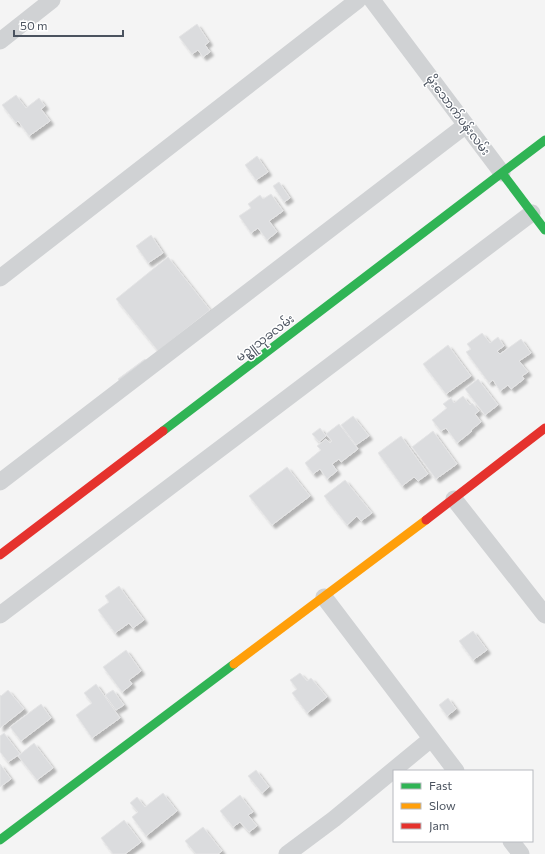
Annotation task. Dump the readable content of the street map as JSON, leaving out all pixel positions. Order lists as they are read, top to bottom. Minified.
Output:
{"streets":{"street":["မိုးသောက်ပန်းလမ်း","မဥ္ဇူသုခလမ်း"]},"crossings":[["မိုးသောက်ပန်းလမ်း","မဥ္ဇူသုခလမ်း"]],"legend":["Fast","Slow","Jam"],"scale_bar":"50 m"}
